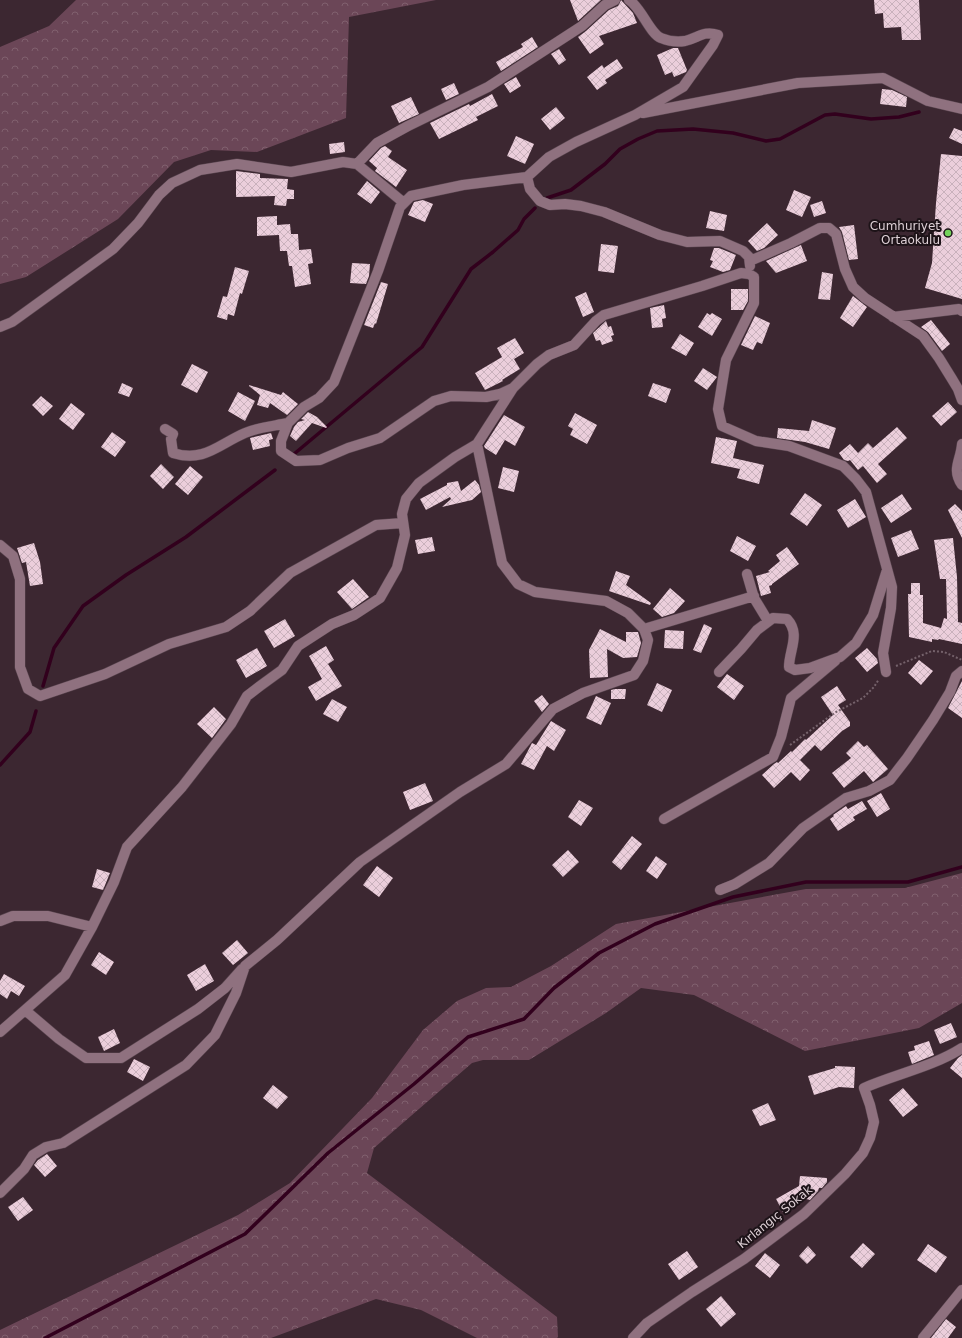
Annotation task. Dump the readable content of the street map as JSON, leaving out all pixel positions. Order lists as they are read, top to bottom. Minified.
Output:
{"streets":{"street":["Kırlangıç Sokak"]},"places":["Cumhuriyet Ortaokulu"]}
